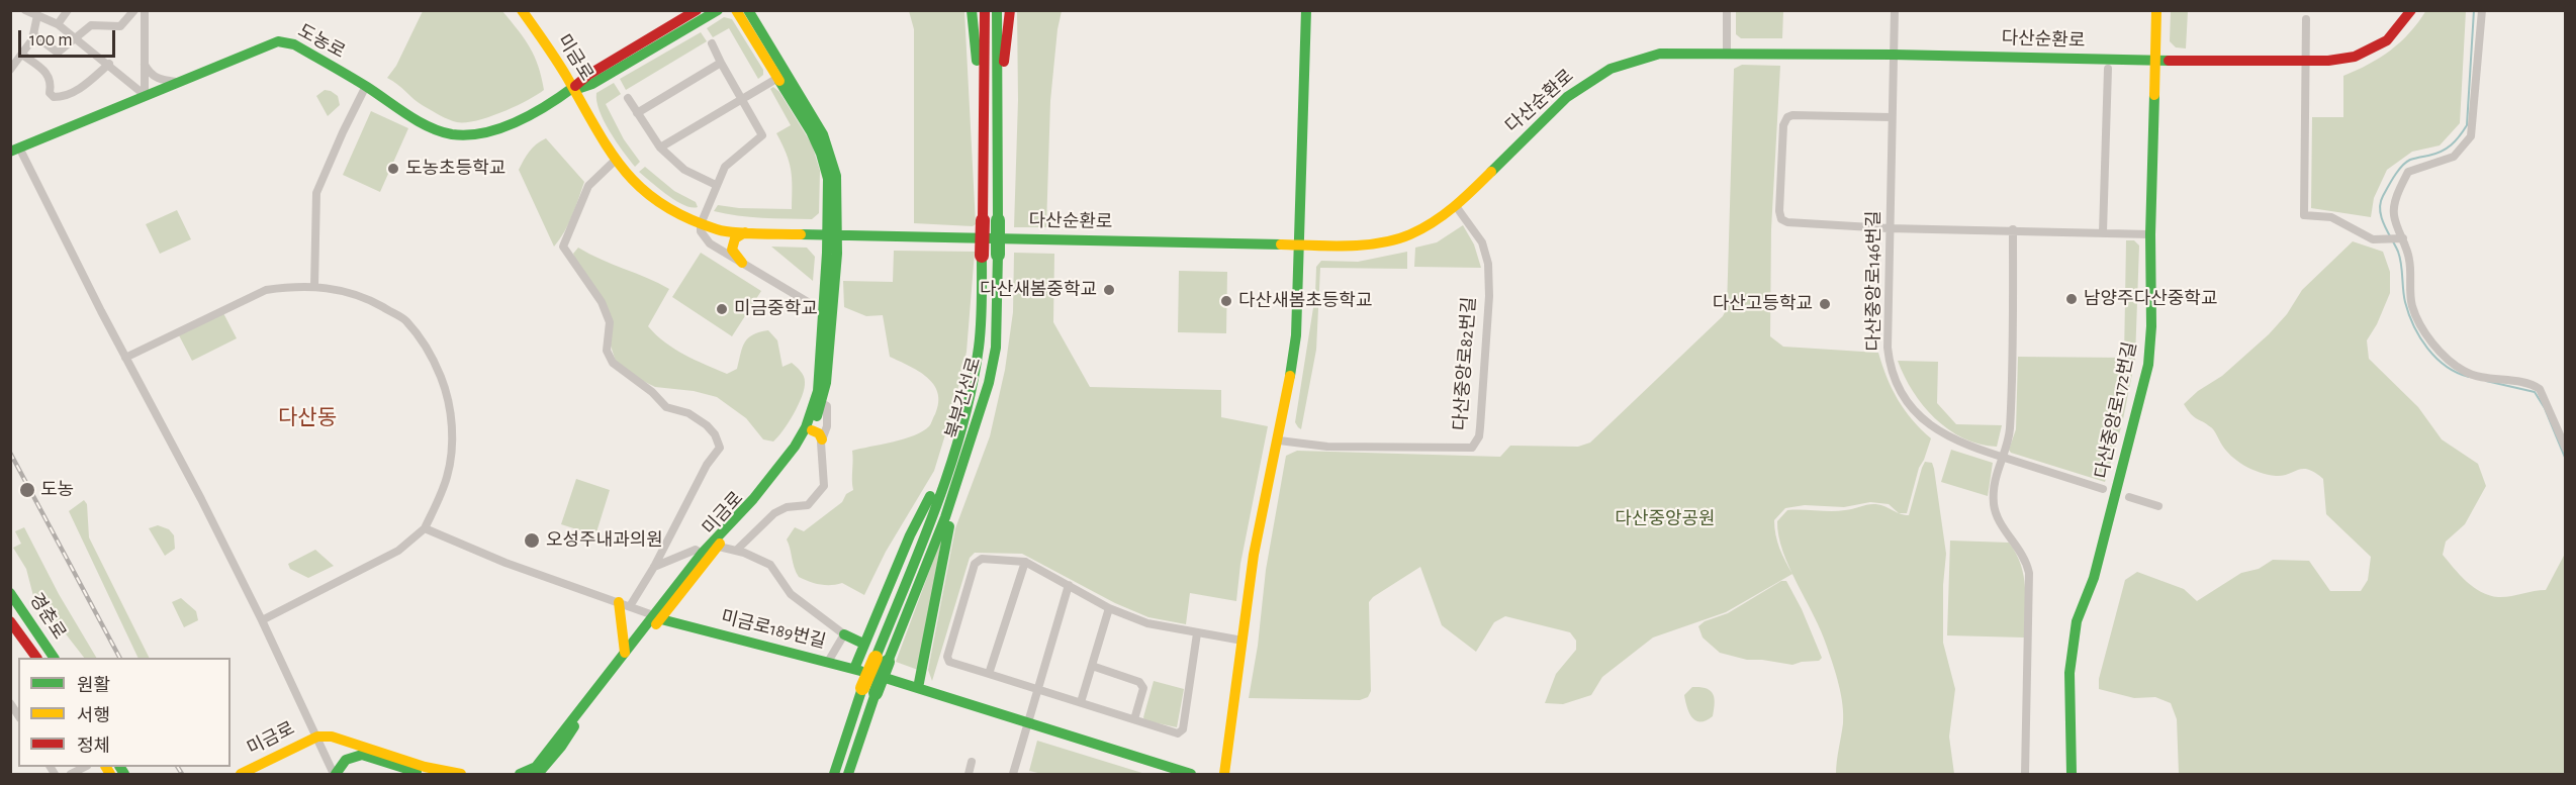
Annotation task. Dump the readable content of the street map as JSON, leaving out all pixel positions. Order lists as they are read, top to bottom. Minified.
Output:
{"streets":{"main road":["다산순환로","도농로","미금로","북부간선로","다산중앙로172번길","경춘로","미금로189번길"],"street":["다산중앙로146번길","다산중앙로82번길"]},"crossings":[["다산순환로","미금로"],["다산순환로","다산중앙로146번길"],["다산순환로","다산중앙로82번길"],["다산순환로","다산중앙로172번길"],["도농로","미금로"],["미금로","미금로189번길"]],"districts":["다산동"],"parks":["다산중앙공원"],"places":["도농초등학교","다산새봄중학교","남양주다산중학교","다산새봄초등학교","다산고등학교","미금중학교","도농","오성주내과의원"],"legend":["원활","서행","정체"],"scale_bar":"100 m"}
